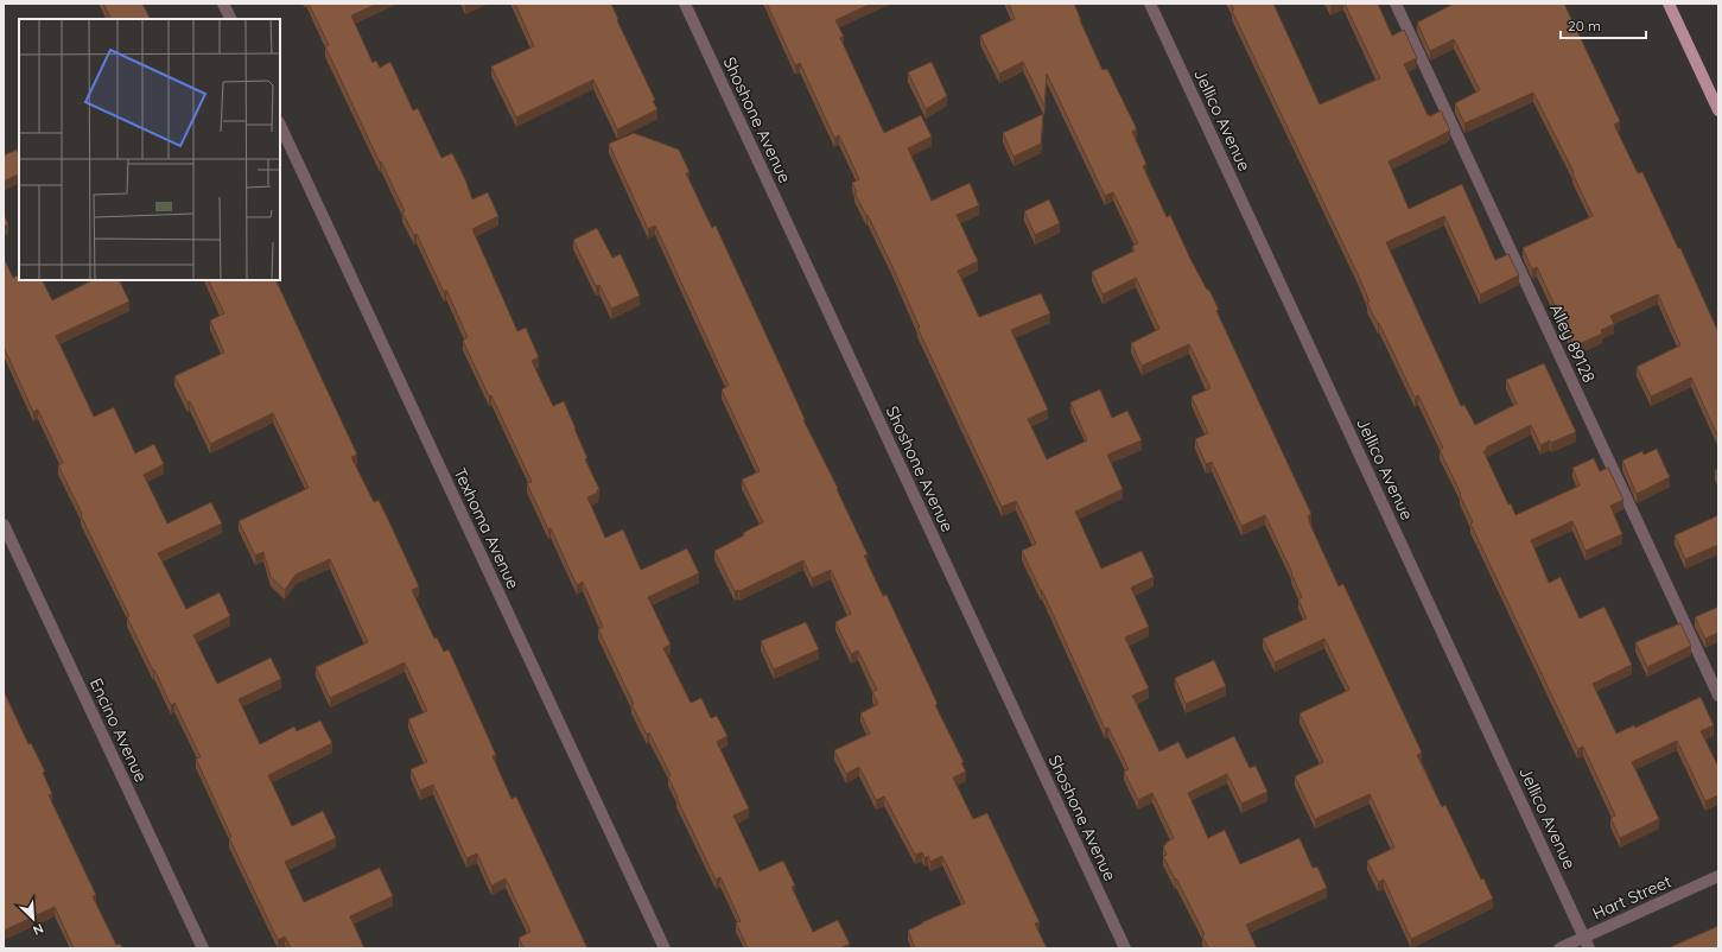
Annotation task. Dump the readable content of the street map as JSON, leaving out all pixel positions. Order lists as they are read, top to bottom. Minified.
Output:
{"streets":{"street":["Shoshone Avenue","Jellico Avenue","Alley 89128","Texhoma Avenue","Encino Avenue","Hart Street"]},"crossings":[["Jellico Avenue","Hart Street"]],"scale_bar":"20 m","north":"bottom right"}
